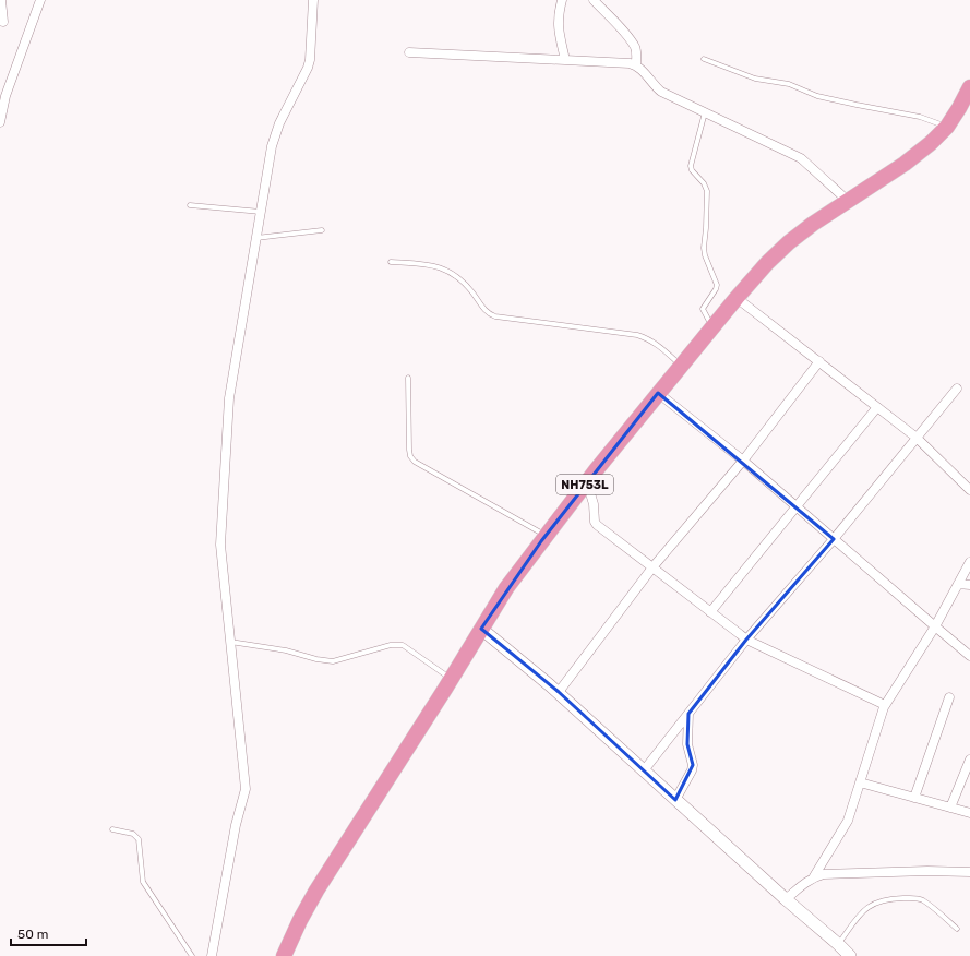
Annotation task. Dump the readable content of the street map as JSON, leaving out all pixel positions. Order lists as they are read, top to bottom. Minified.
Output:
{"streets":{"highway":["NH753L"]},"scale_bar":"50 m"}
